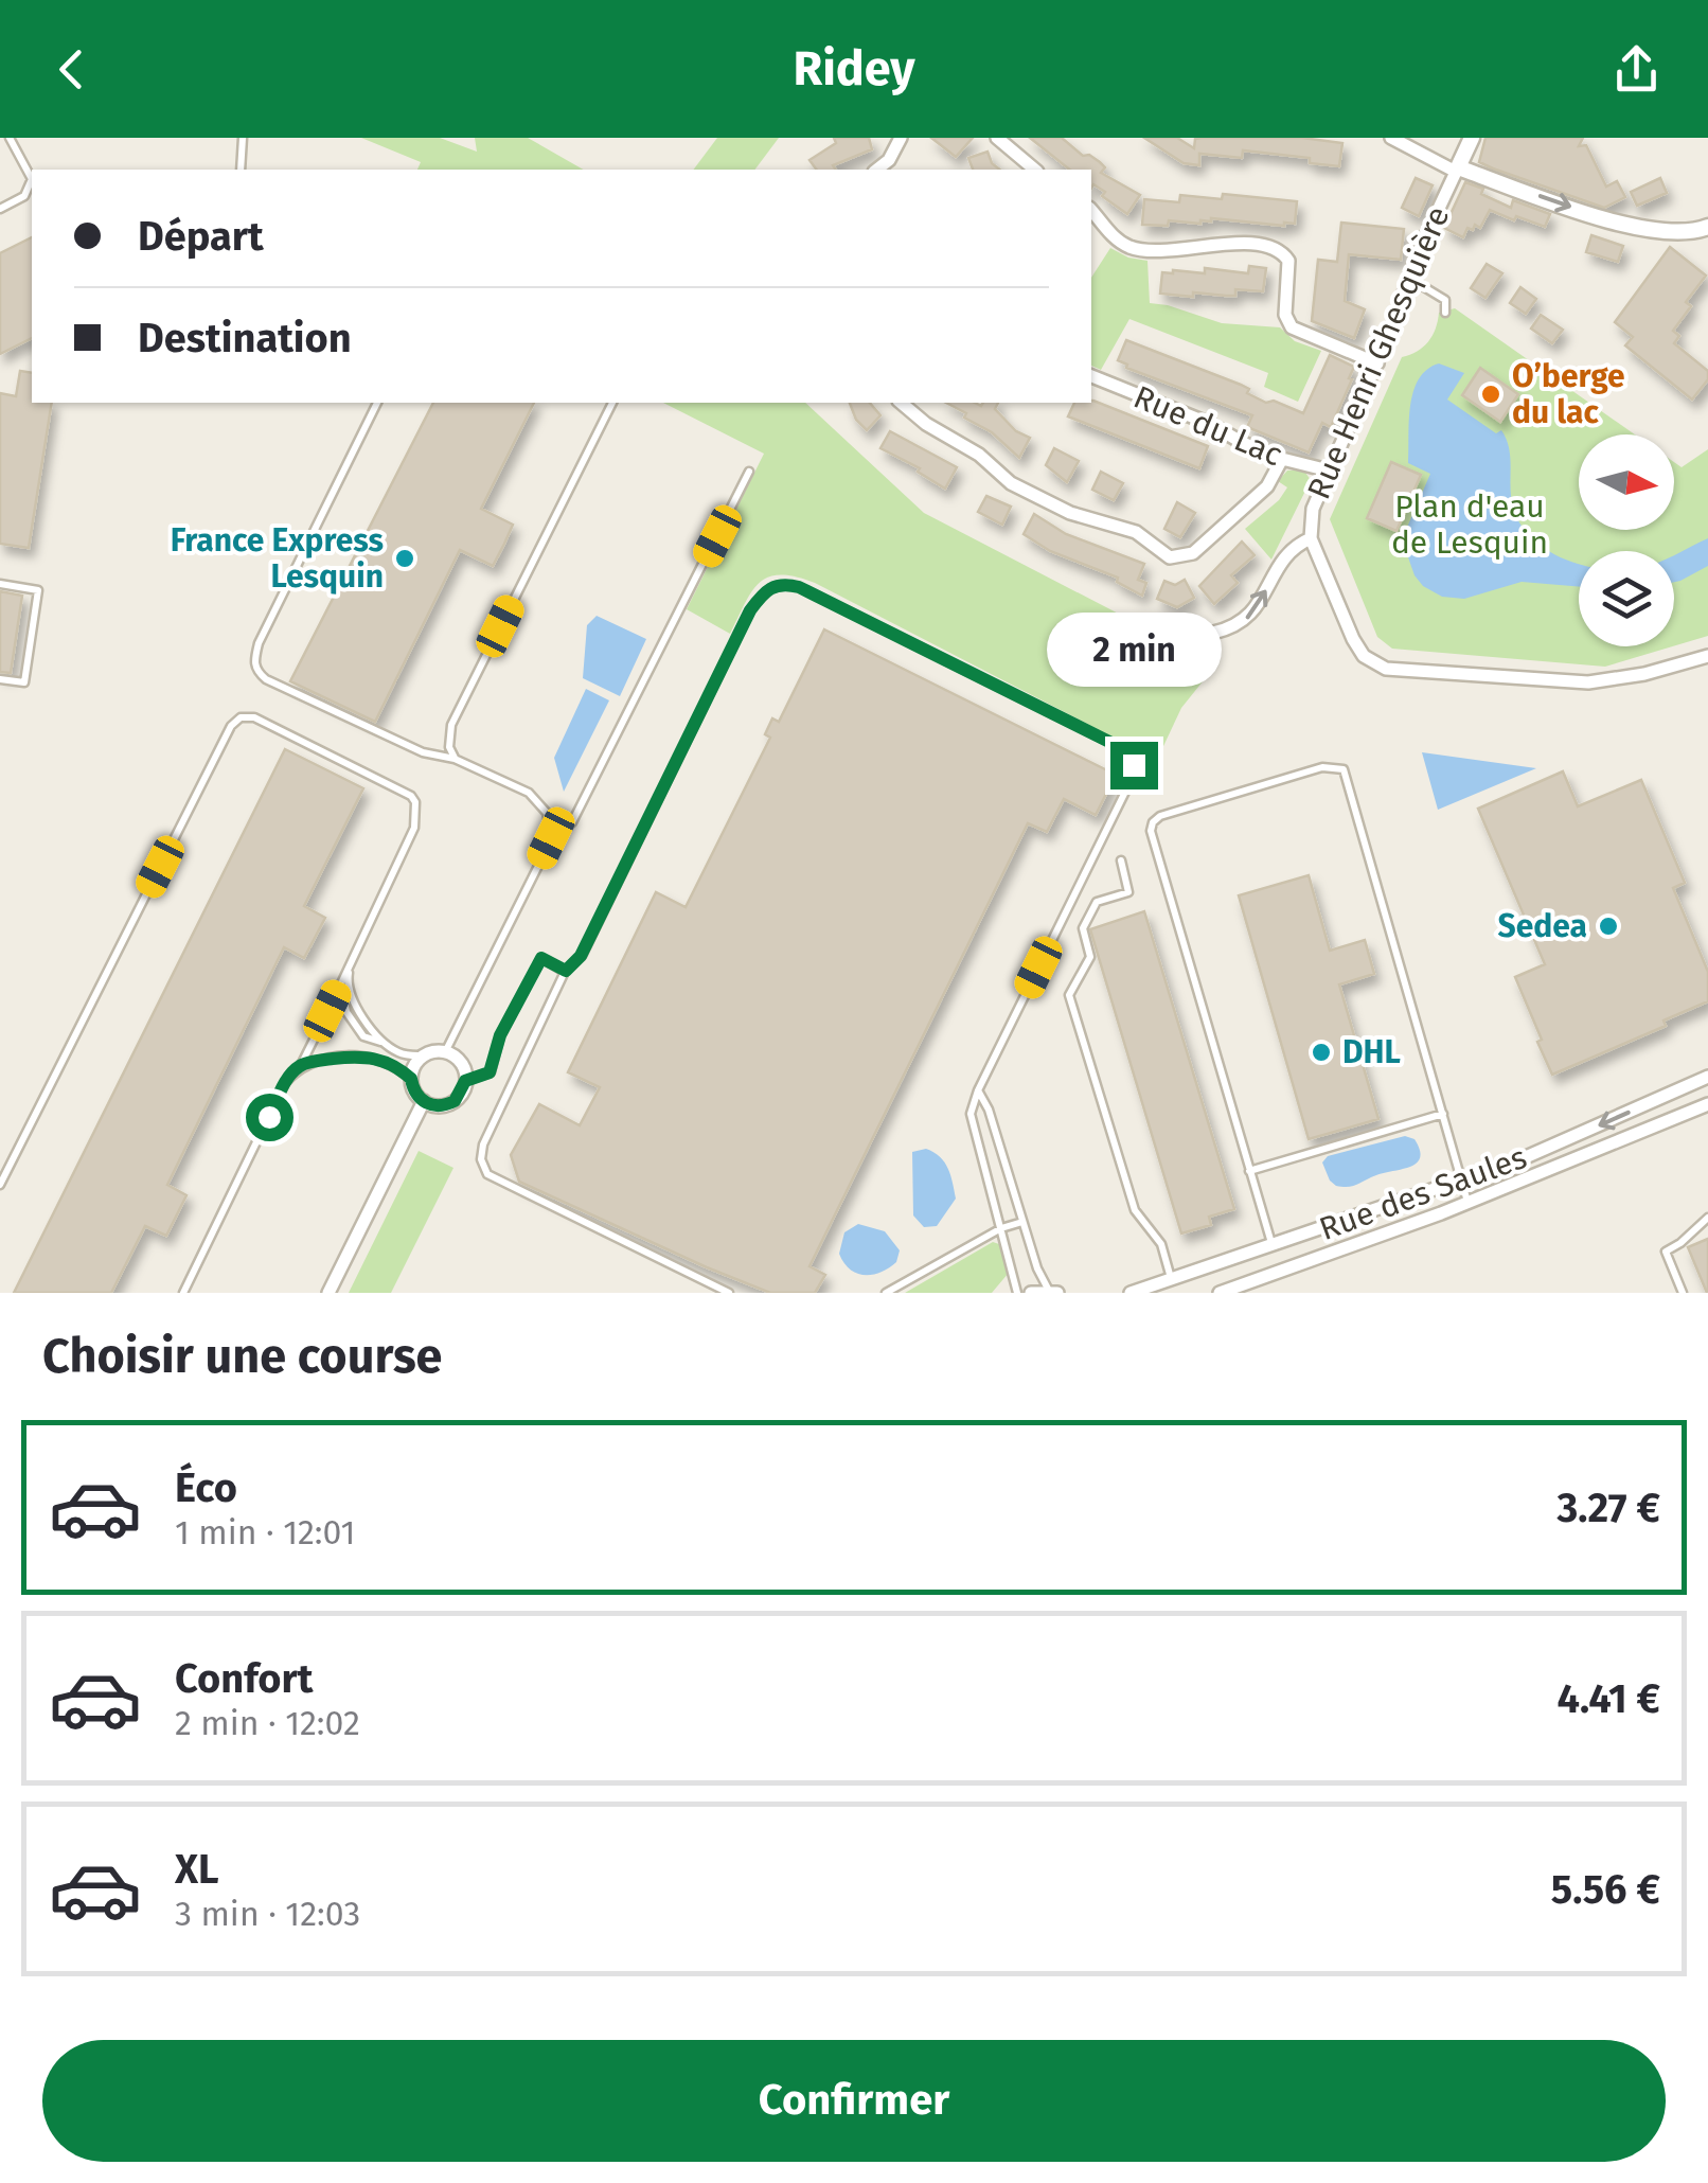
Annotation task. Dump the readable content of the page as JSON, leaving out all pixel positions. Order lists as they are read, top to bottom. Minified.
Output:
{"streets":{"street":["Rue Henri Ghesquière","Rue du Lac","Rue des Saules"]},"crossings":[["Rue Henri Ghesquière","Rue du Lac"]],"parks":["Plan d'eau de Lesquin"],"places":["O’berge du lac","France Express Lesquin","Sedea","DHL"],"north":"right","page":{"header":"Ridey","banner":["Départ","Destination"],"bubble":"2 min","heading":"Choisir une course","list":[{"name":"Éco","note":"1 min · 12:01","value":"3.27 €"},{"name":"Confort","note":"2 min · 12:02","value":"4.41 €"},{"name":"XL","note":"3 min · 12:03","value":"5.56 €"}],"buttons":"Confirmer"}}
